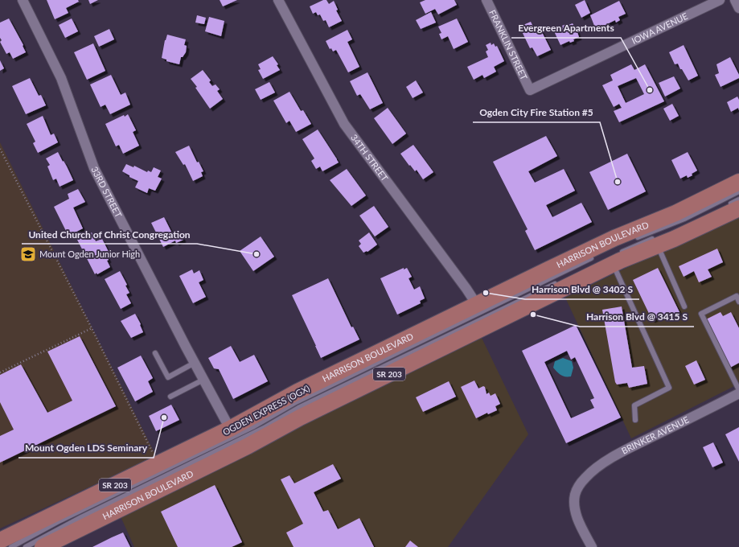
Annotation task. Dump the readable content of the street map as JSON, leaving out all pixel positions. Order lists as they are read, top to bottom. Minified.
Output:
{"streets":{"main road":["HARRISON BOULEVARD","SR 203"],"street":["IOWA AVENUE","FRANKLIN STREET","34TH STREET","33RD STREET","BRINKER AVENUE"],"lane":["OGDEN EXPRESS (OGX)"]},"crossings":[["IOWA AVENUE","FRANKLIN STREET"],["34TH STREET","HARRISON BOULEVARD"],["33RD STREET","HARRISON BOULEVARD"]],"places":{"other":["Evergreen Apartments","Ogden City Fire Station #5","United Church of Christ Congregation","Harrison Blvd @ 3402 S","Harrison Blvd @ 3415 S","Mount Ogden LDS Seminary"],"school or university":["Mount Ogden Junior High"]}}
